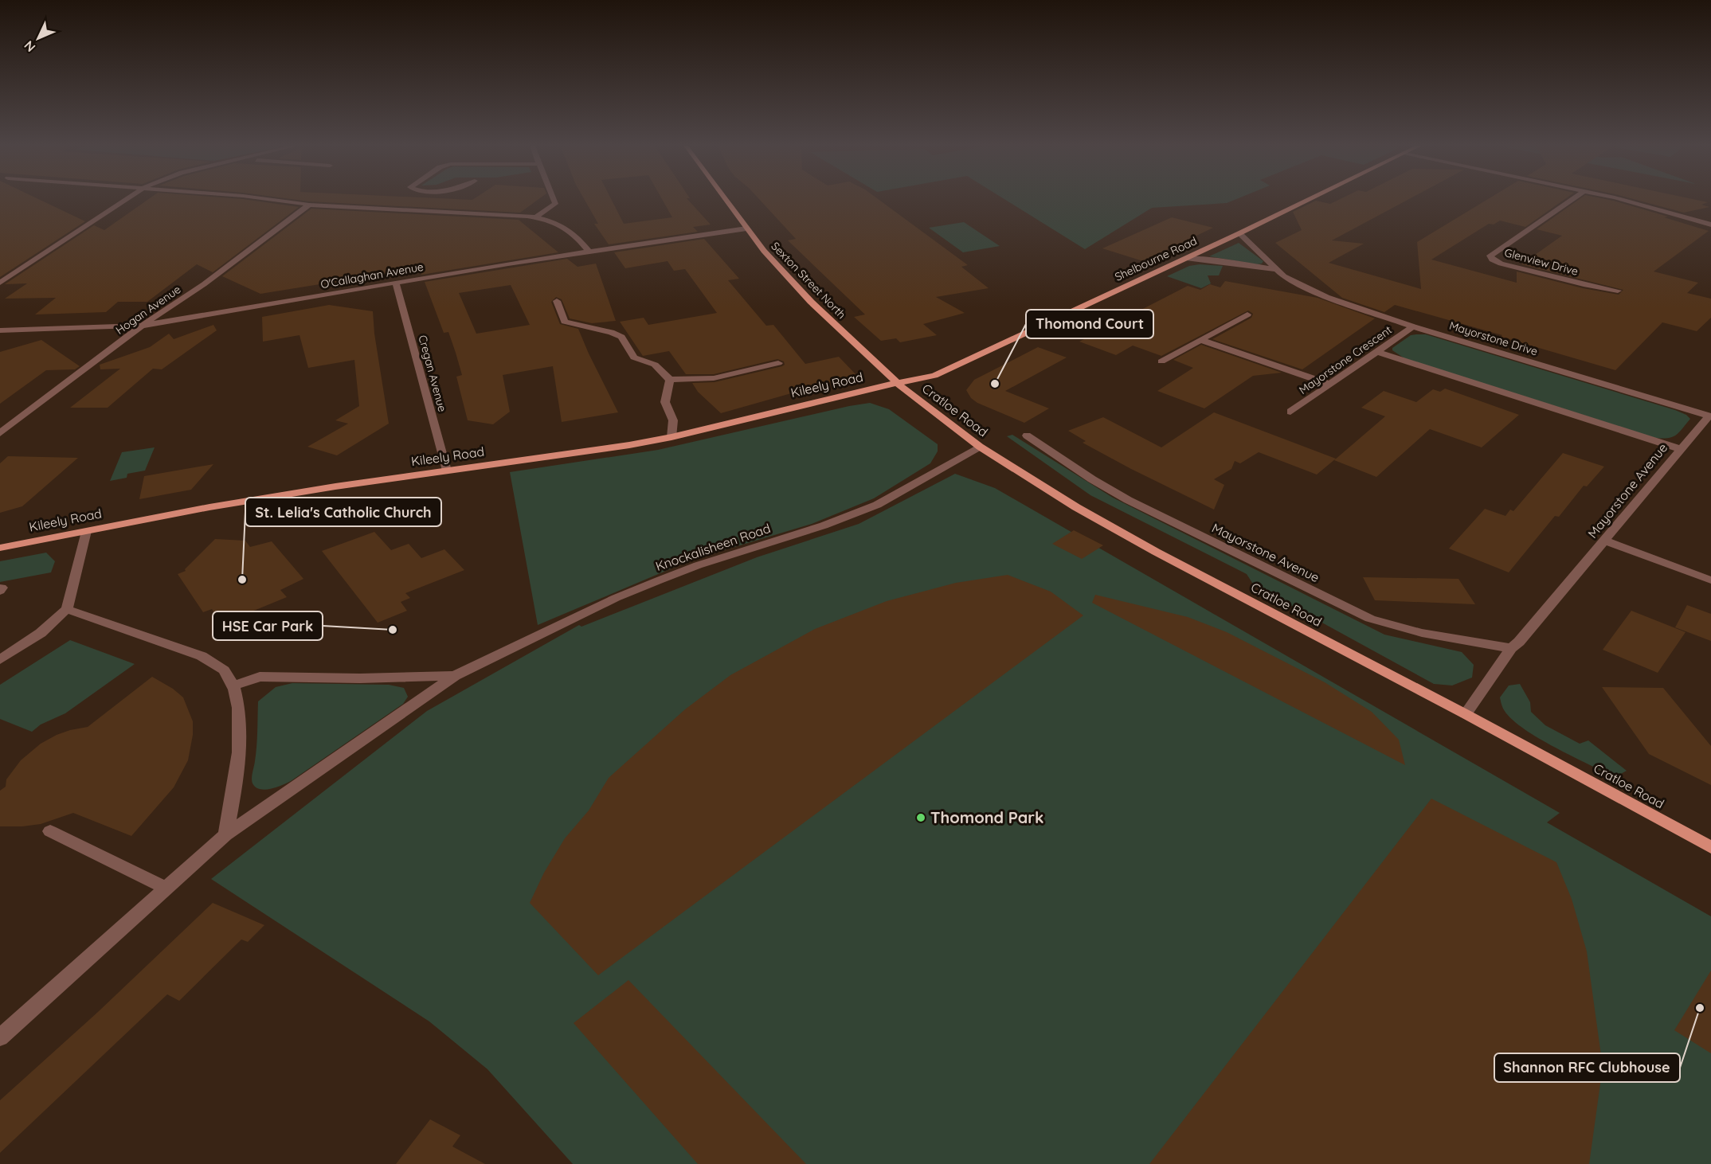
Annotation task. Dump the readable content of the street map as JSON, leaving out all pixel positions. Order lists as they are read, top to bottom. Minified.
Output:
{"streets":{"main road":["Shelbourne Road","Sexton Street North","Kileely Road","Cratloe Road"],"street":["Glenview Drive","O'Callaghan Avenue","Hogan Avenue","Mayorstone Drive","Mayorstone Crescent","Cregan Avenue","Mayorstone Avenue","Knockalisheen Road"]},"crossings":[["Shelbourne Road","Mayorstone Drive"],["Shelbourne Road","Kileely Road"],["Shelbourne Road","Cratloe Road"],["O'Callaghan Avenue","Sexton Street North"],["O'Callaghan Avenue","Hogan Avenue"],["O'Callaghan Avenue","Cregan Avenue"],["Sexton Street North","Cratloe Road"],["Mayorstone Drive","Mayorstone Crescent"],["Mayorstone Drive","Mayorstone Avenue"],["Cregan Avenue","Kileely Road"],["Kileely Road","Cratloe Road"],["Cratloe Road","Mayorstone Avenue"],["Cratloe Road","Knockalisheen Road"]],"places":["Thomond Court","St. Lelia's Catholic Church","HSE Car Park","Thomond Park","Shannon RFC Clubhouse"],"north":"bottom left"}
